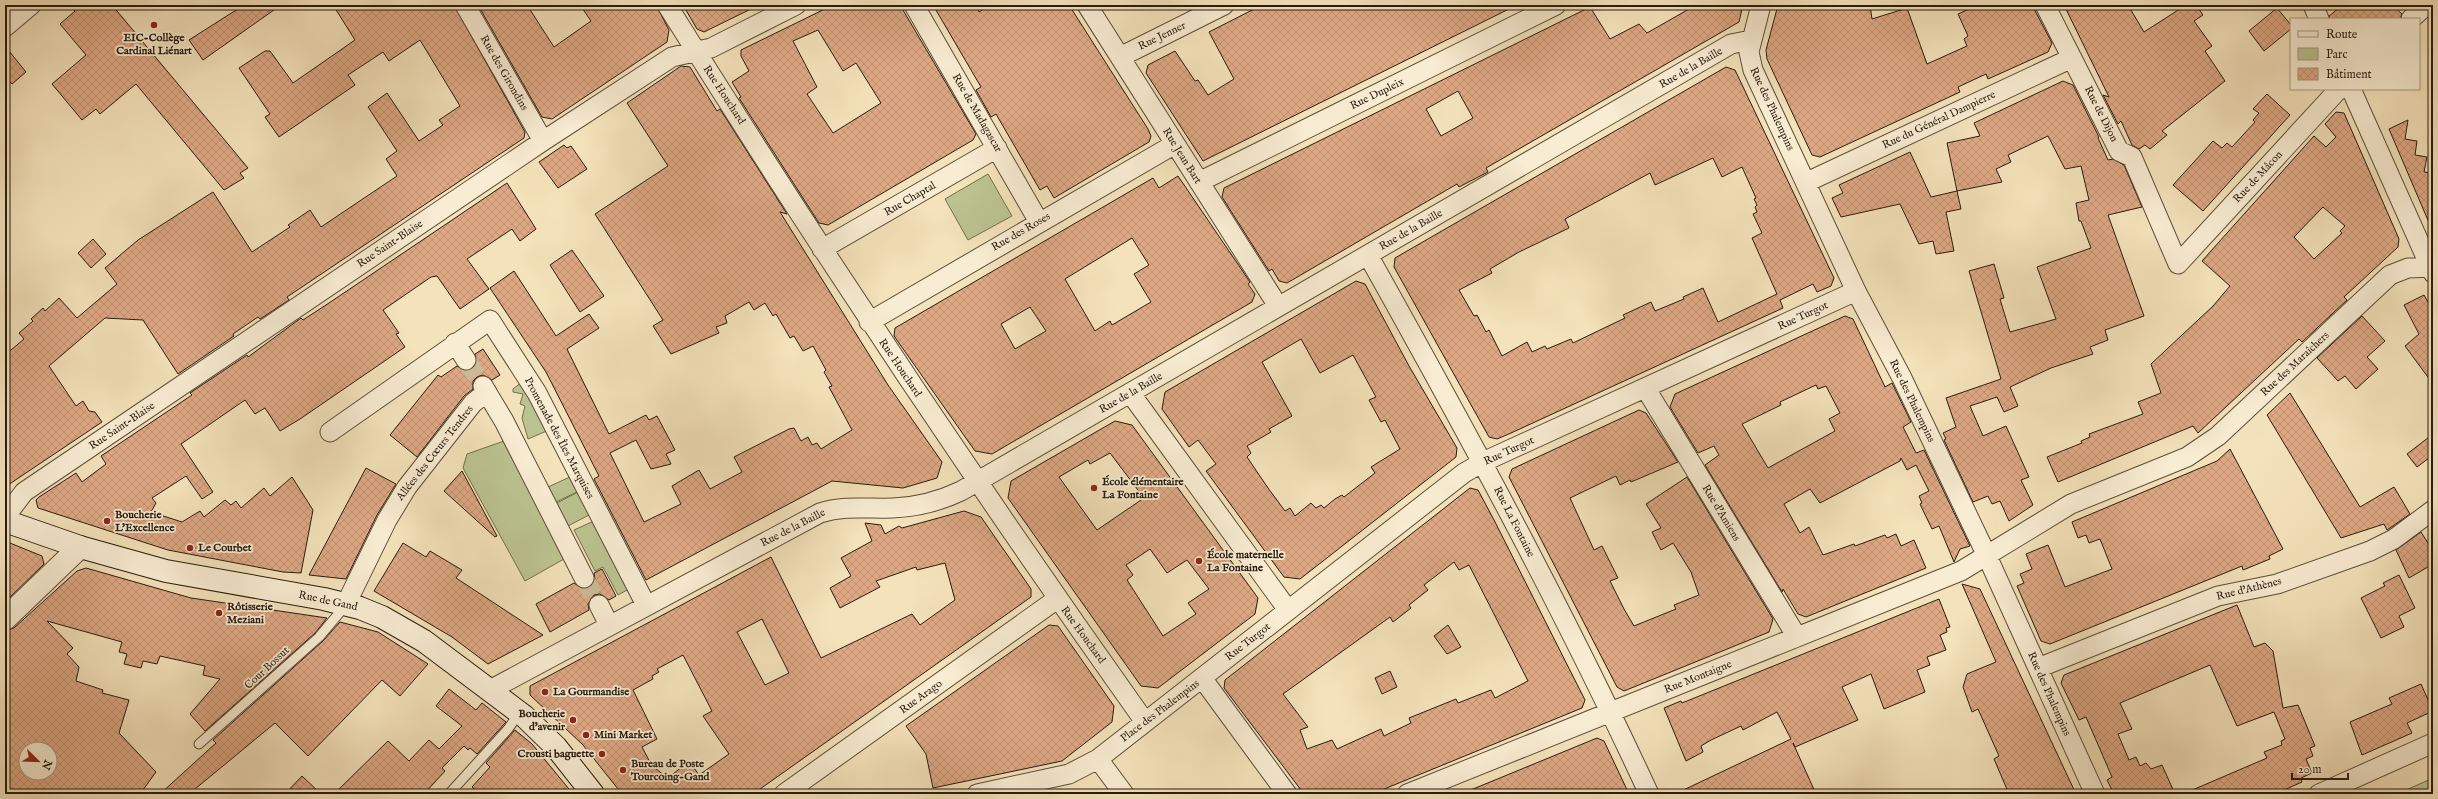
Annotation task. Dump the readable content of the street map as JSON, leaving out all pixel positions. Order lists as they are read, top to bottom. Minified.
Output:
{"streets":{"main road":["Rue de Gand"],"street":["Rue Jenner","Rue de la Baille","Rue des Girondins","Rue Dupleix","Rue Houchard","Rue des Phalempins","Rue de Madagascar","Rue de Dijon","Rue du Général Dampierre","Rue Jean Bart","Rue de Mâcon","Rue Chaptal","Rue des Roses","Rue Saint-Blaise","Rue Turgot","Rue des Maraîchers","Promenade des Îles Marquises","Allées des Cœurs Tendres","Rue d'Amiens","Rue La Fontaine","Rue d'Athènes","Rue Montaigne","Rue Arago","Place des Phalempins"],"lane":["Cour Bossut"]},"crossings":[["Rue Jenner","Rue Jean Bart"],["Rue de la Baille","Rue Houchard"],["Rue de la Baille","Rue des Phalempins"],["Rue de la Baille","Rue Jean Bart"],["Rue de la Baille","Promenade des Îles Marquises"],["Rue de la Baille","Rue La Fontaine"],["Rue de la Baille","Rue de Gand"],["Rue des Girondins","Rue Saint-Blaise"],["Rue Dupleix","Rue Jean Bart"],["Rue Houchard","Rue Chaptal"],["Rue Houchard","Rue des Roses"],["Rue Houchard","Rue Saint-Blaise"],["Rue Houchard","Rue Arago"],["Rue Houchard","Place des Phalempins"],["Rue des Phalempins","Rue du Général Dampierre"],["Rue des Phalempins","Rue Turgot"],["Rue des Phalempins","Rue des Maraîchers"],["Rue des Phalempins","Rue d'Athènes"],["Rue des Phalempins","Rue Montaigne"],["Rue de Madagascar","Rue Chaptal"],["Rue de Madagascar","Rue des Roses"],["Rue de Dijon","Rue du Général Dampierre"],["Rue de Dijon","Rue de Mâcon"],["Rue Jean Bart","Rue des Roses"],["Rue Turgot","Rue d'Amiens"],["Rue Turgot","Rue La Fontaine"],["Rue Turgot","Place des Phalempins"],["Rue des Maraîchers","Rue Montaigne"],["Allées des Cœurs Tendres","Rue de Gand"],["Allées des Cœurs Tendres","Cour Bossut"],["Rue d'Amiens","Rue Montaigne"],["Rue La Fontaine","Rue Montaigne"],["Rue de Gand","Cour Bossut"]],"places":["EIC-Collège Cardinal Liénart","École élémentaire La Fontaine","Boucherie L'Excellence","Le Courbet","École maternelle La Fontaine","Rôtisserie Meziani","La Gourmandise","Boucherie d'avenir","Mini Market","Crousti baguette","Bureau de Poste Tourcoing-Gand"],"legend":["Route","Parc","Bâtiment"],"scale_bar":"20 m","north":"bottom right"}
